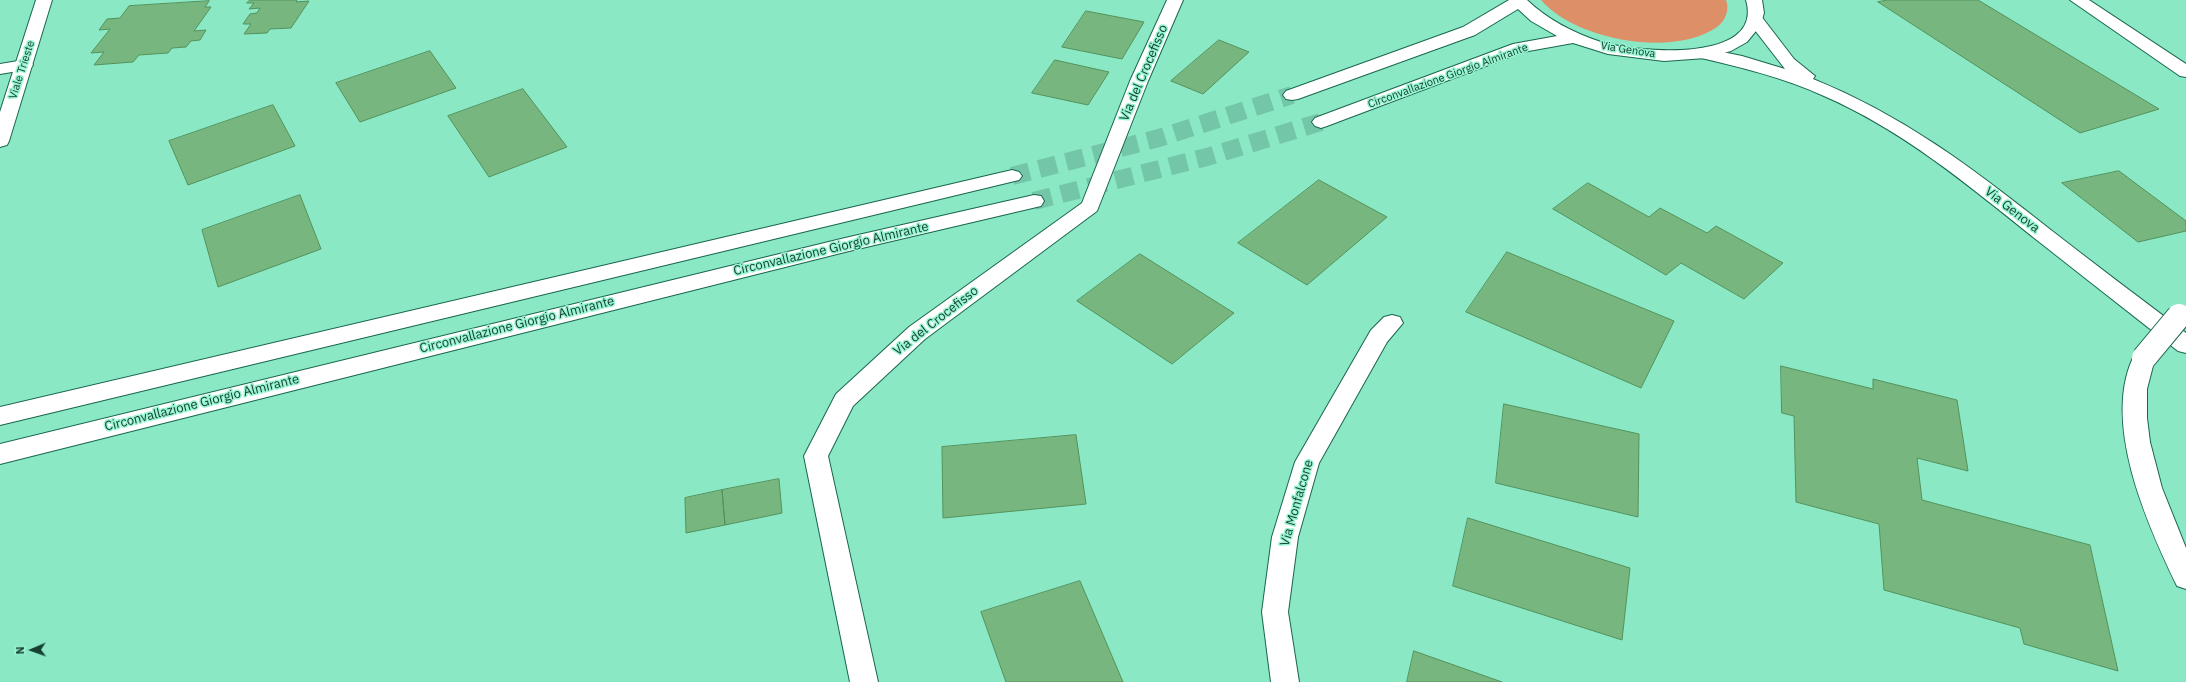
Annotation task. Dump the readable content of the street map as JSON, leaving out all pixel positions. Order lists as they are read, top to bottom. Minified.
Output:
{"streets":{"main road":["Via Genova","Viale Trieste","Via del Crocefisso","Circonvallazione Giorgio Almirante","Via Monfalcone"]},"crossings":[["Via Genova","Circonvallazione Giorgio Almirante"]],"north":"left"}
